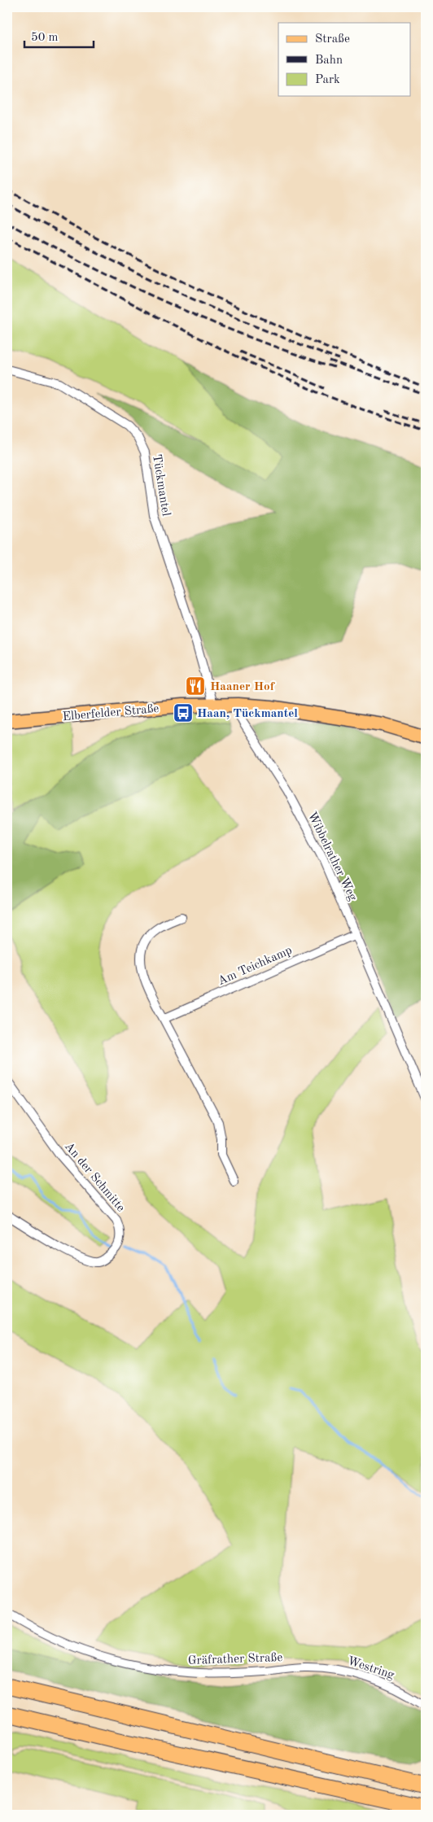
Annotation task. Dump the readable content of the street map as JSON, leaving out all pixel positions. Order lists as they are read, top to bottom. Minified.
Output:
{"streets":{"main road":["Elberfelder Straße"],"street":["Tückmantel","Wibbelrather Weg","Am Teichkamp","An der Schmitte","Gräfrather Straße","Westring"]},"crossings":[["Tückmantel","Elberfelder Straße"],["Elberfelder Straße","Wibbelrather Weg"],["Wibbelrather Weg","Am Teichkamp"],["Gräfrather Straße","Westring"]],"places":{"restaurant":["Haaner Hof"],"bus stop":["Haan, Tückmantel"]},"legend":["Straße","Bahn","Park"],"scale_bar":"50 m"}
